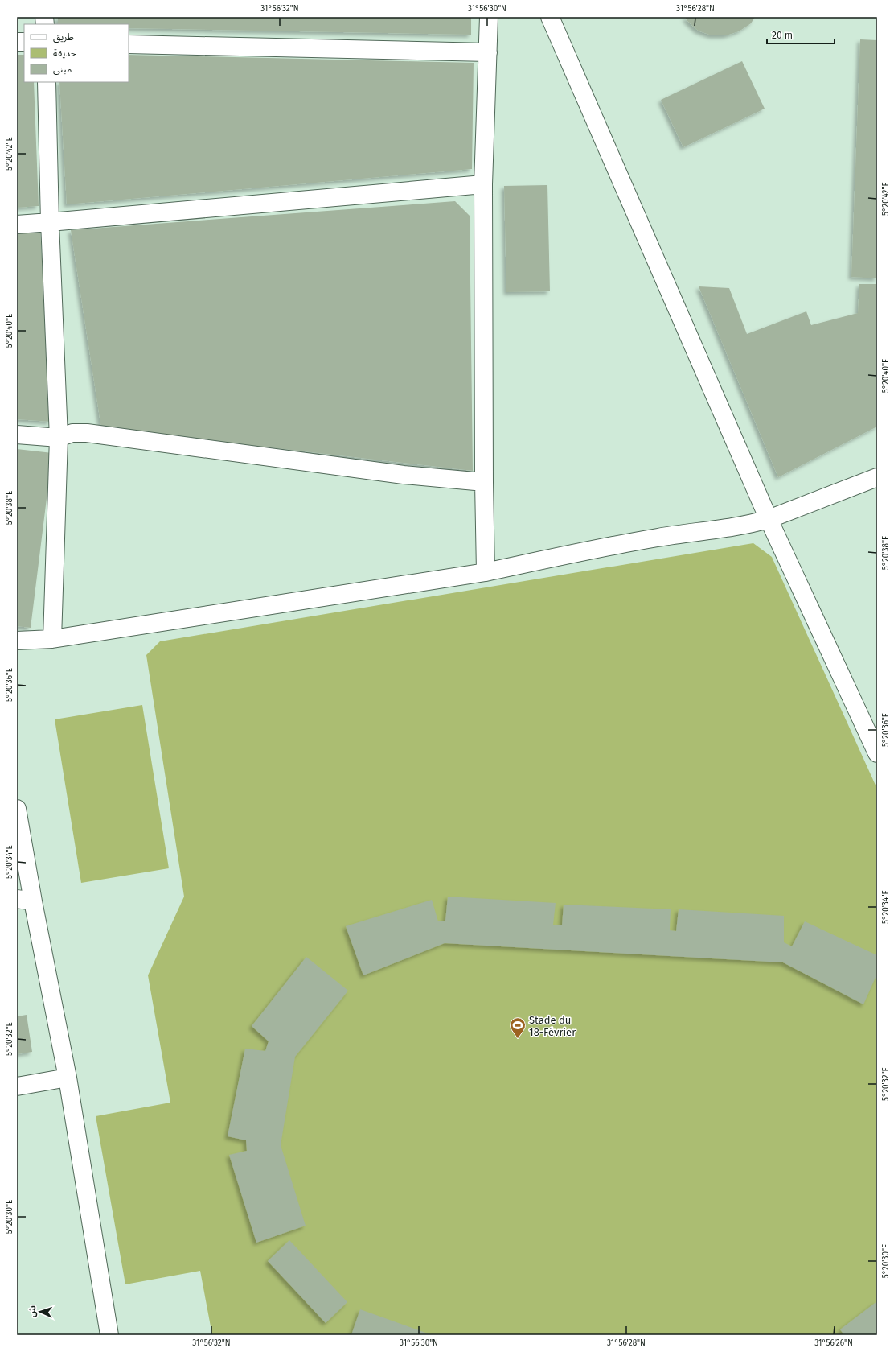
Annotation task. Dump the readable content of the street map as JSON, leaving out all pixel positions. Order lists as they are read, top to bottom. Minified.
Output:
{"places":{"sports":["Stade du 18-Février"]},"legend":["طريق","حديقة","مبنى"],"scale_bar":"20 m","north":"left","coordinates":["31°56'32\"N","31°56'30\"N","31°56'28\"N","5°20'42\"E","5°20'40\"E","5°20'38\"E","5°20'36\"E","5°20'34\"E","5°20'32\"E","5°20'30\"E","31°56'26\"N"]}
